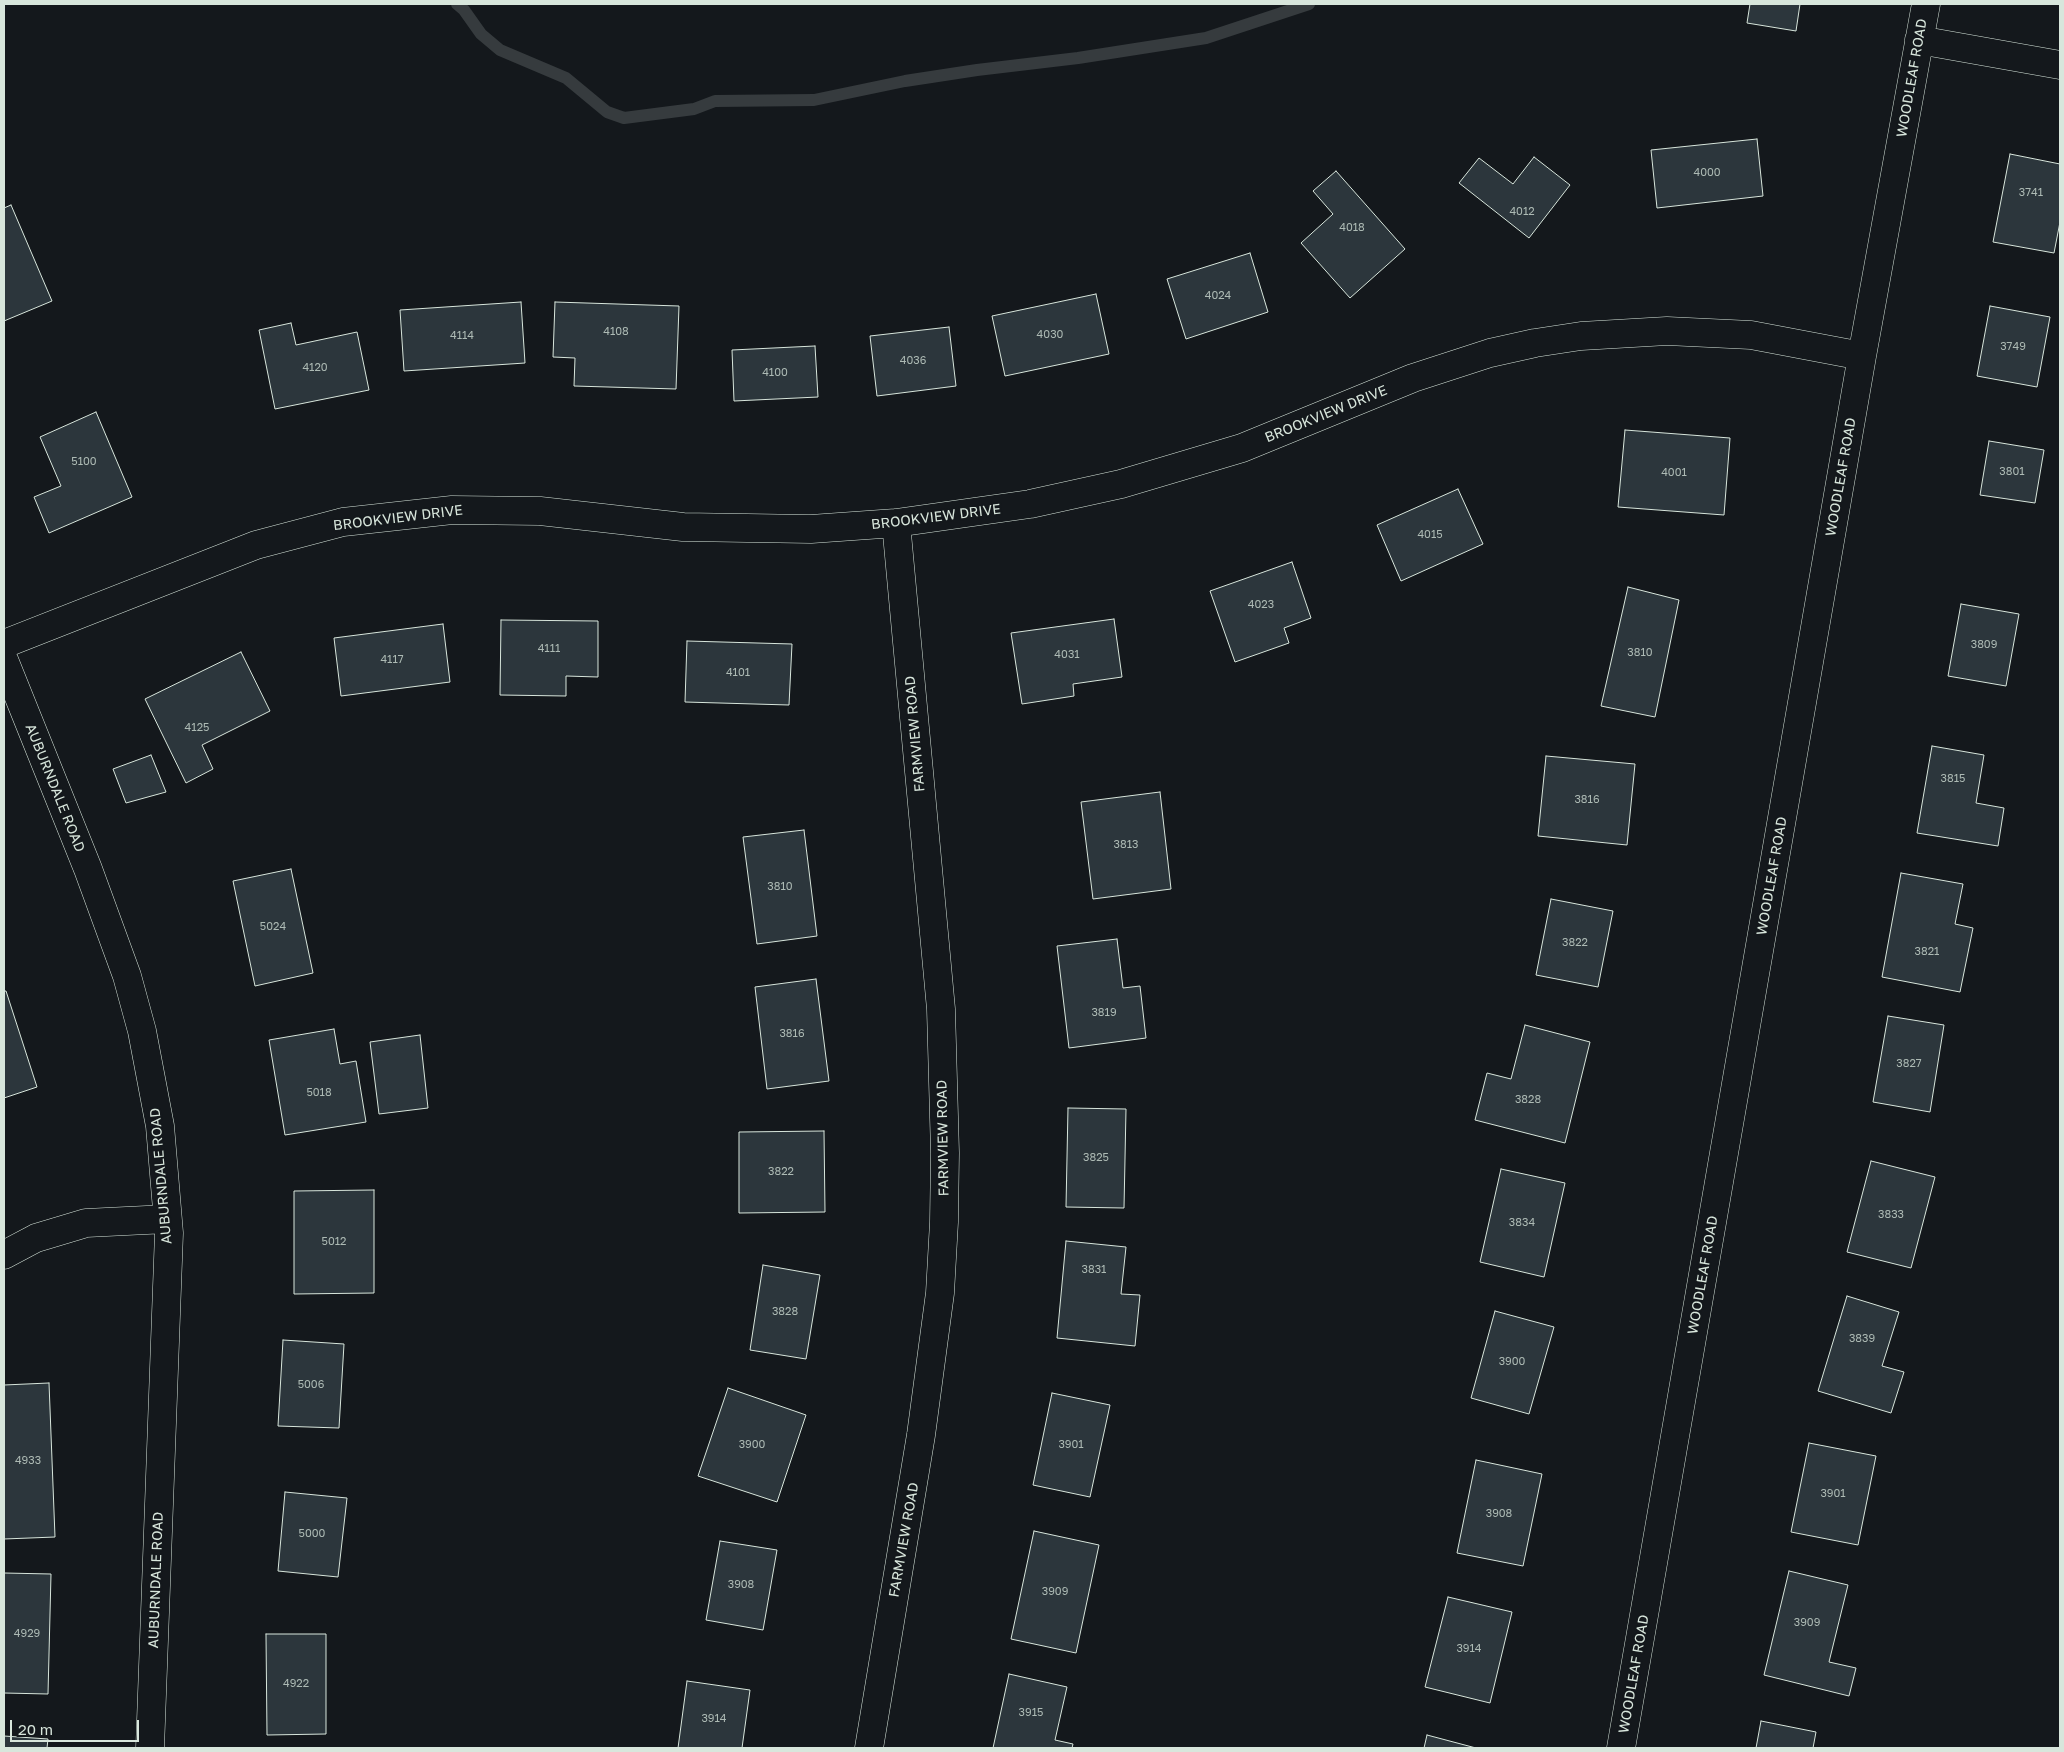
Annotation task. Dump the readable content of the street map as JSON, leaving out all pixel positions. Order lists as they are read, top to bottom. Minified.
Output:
{"streets":{"street":["WOODLEAF ROAD","BROOKVIEW DRIVE","FARMVIEW ROAD","AUBURNDALE ROAD"]},"crossings":[["WOODLEAF ROAD","BROOKVIEW DRIVE"],["BROOKVIEW DRIVE","FARMVIEW ROAD"]],"house_numbers":["4000","3741","4012","4018","4024","4108","4030","4114","3749","4036","4120","4100","5100","3801","4001","4015","4023","3809","4111","3810","4031","4117","4101","4125","3815","3816","3813","3810","5024","3822","3821","3819","3816","3827","5018","3828","3825","3822","3833","3834","5012","3831","3828","3839","3900","5006","3900","3901","4933","3901","3908","5000","3908","3909","3909","4929","3914","4922","3915","3914"],"scale_bar":"20 m"}
